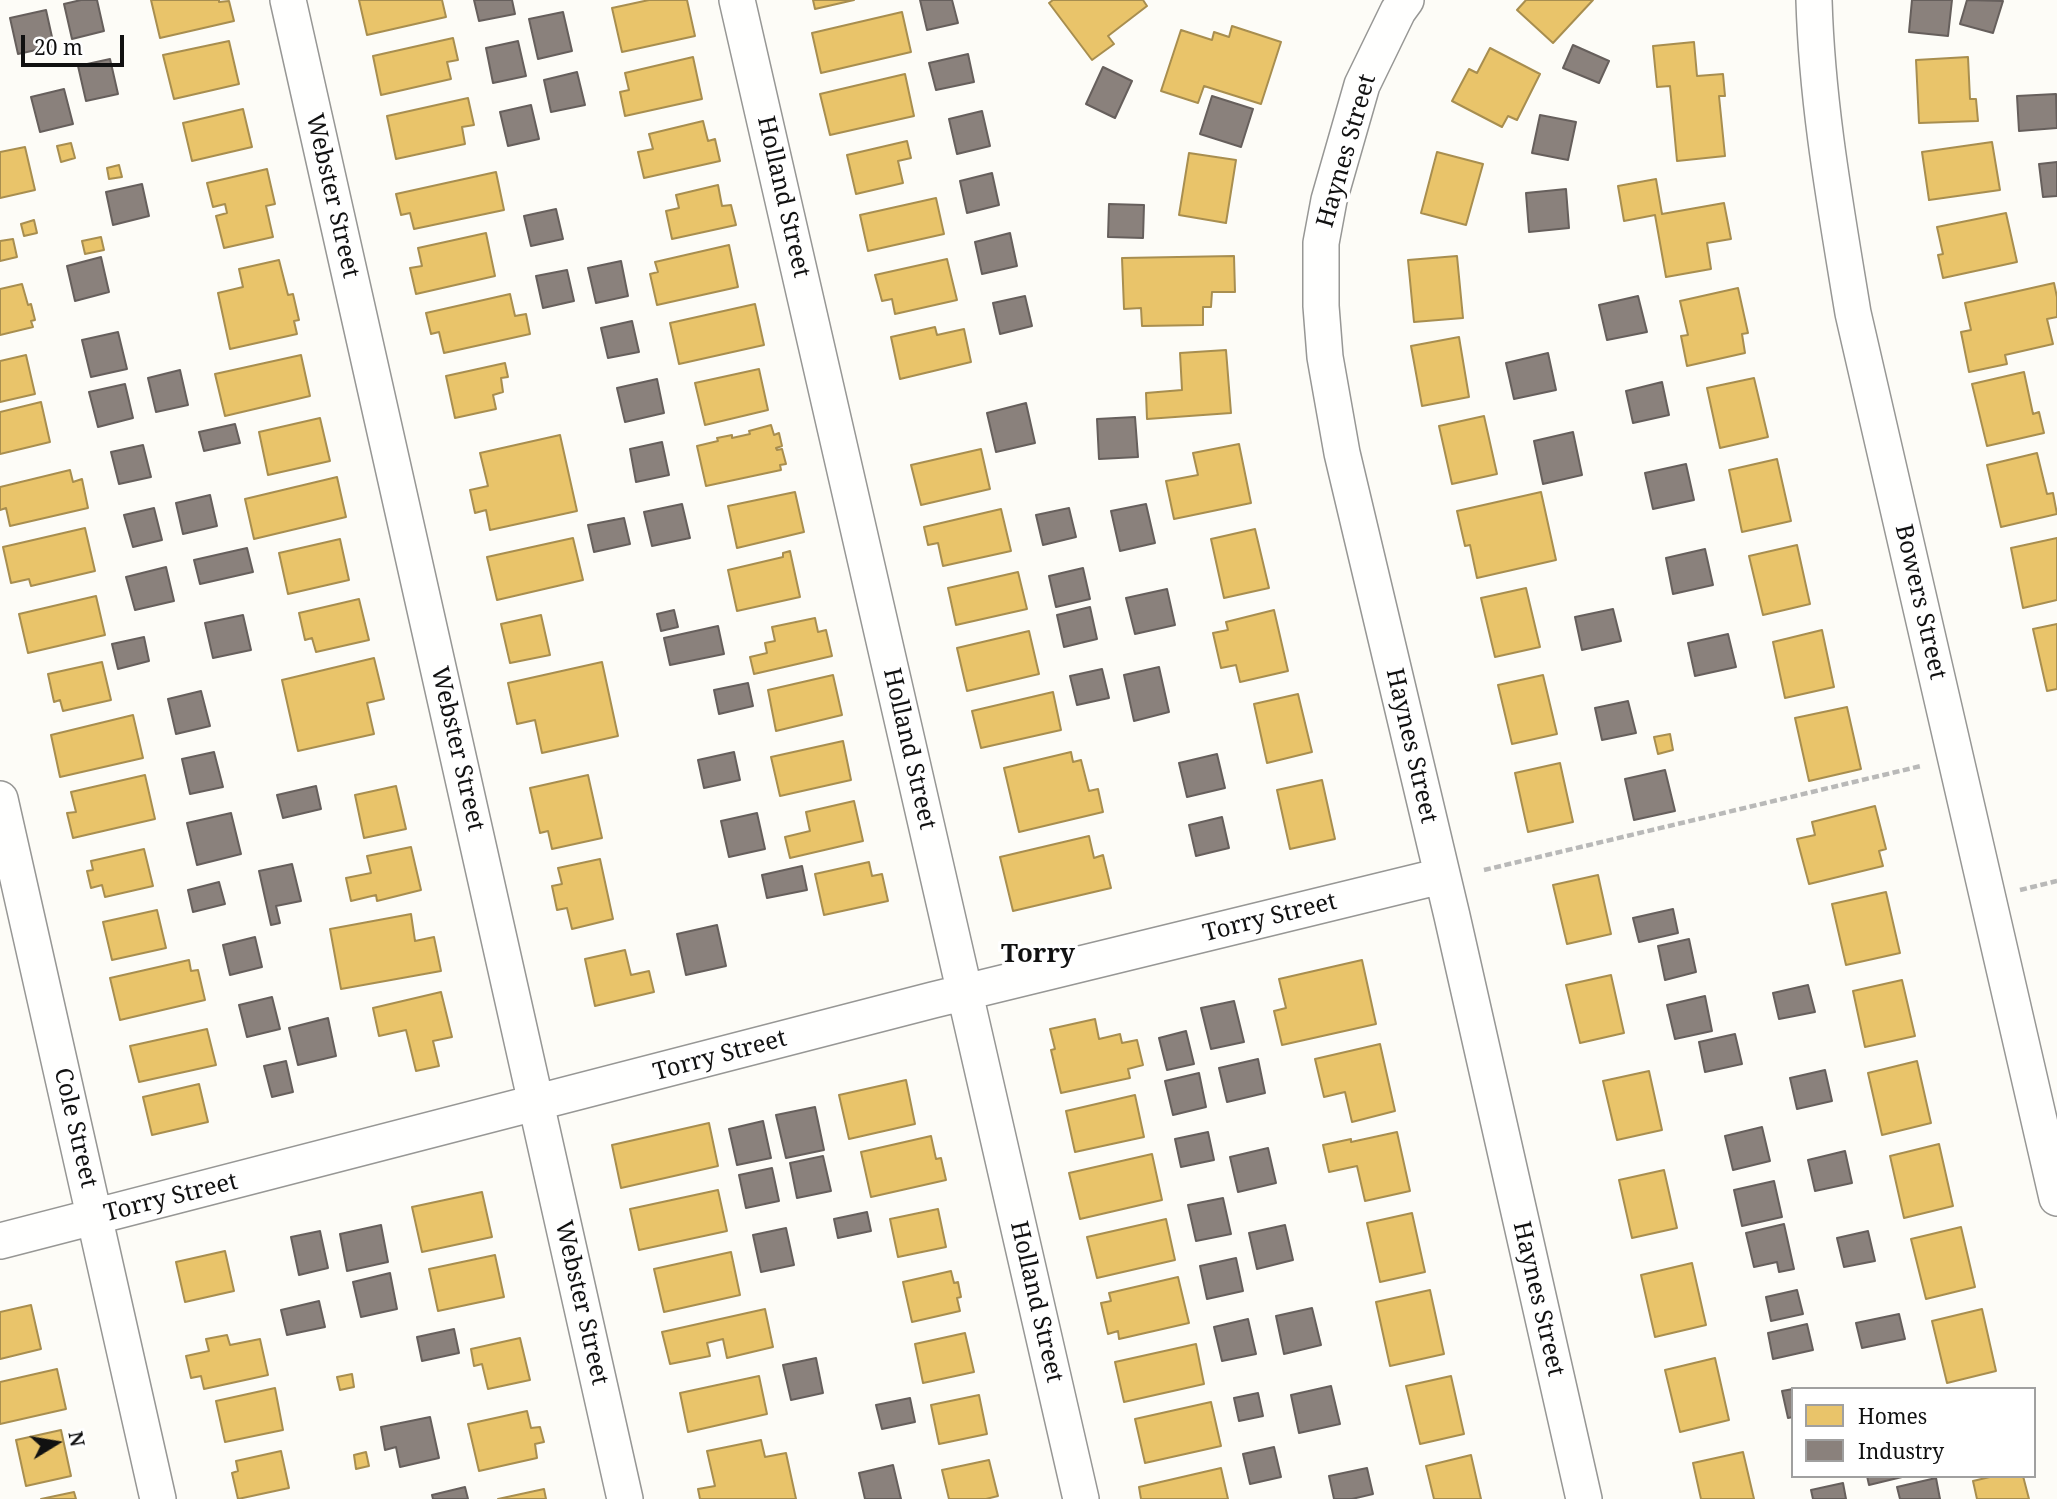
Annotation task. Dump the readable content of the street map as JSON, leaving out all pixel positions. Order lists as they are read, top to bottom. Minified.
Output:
{"streets":{"street":["Haynes Street","Webster Street","Holland Street","Bowers Street","Torry Street","Cole Street"]},"crossings":[["Haynes Street","Torry Street"],["Webster Street","Torry Street"],["Holland Street","Torry Street"],["Torry Street","Cole Street"]],"districts":["Torry"],"legend":["Homes","Industry"],"scale_bar":"20 m","north":"right"}
